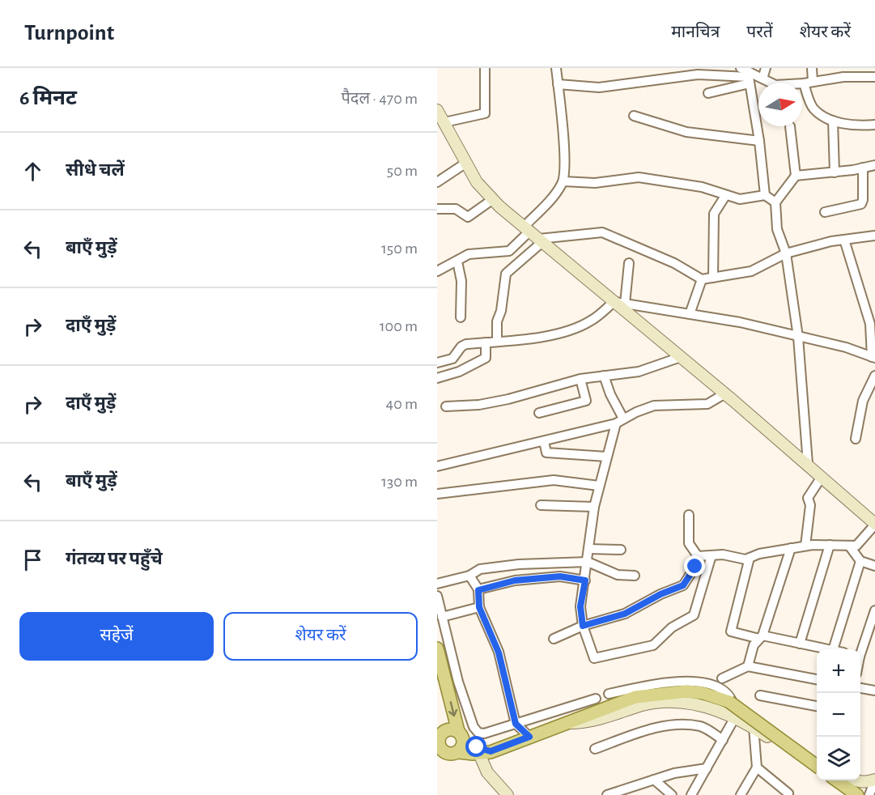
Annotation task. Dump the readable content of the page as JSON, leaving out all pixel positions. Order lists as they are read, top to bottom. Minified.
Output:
{"north":"right","page":{"header":"Turnpoint","nav":["मानचित्र","परतें","शेयर करें"],"heading":["6 मिनट","पैदल · 470 m"],"list":[["सीधे चलें","50 m"],["बाएँ मुड़ें","150 m"],["दाएँ मुड़ें","100 m"],["दाएँ मुड़ें","40 m"],["बाएँ मुड़ें","130 m"],"गंतव्य पर पहुँचे"],"buttons":["सहेजें","शेयर करें"],"map_buttons":["+","−"]}}
